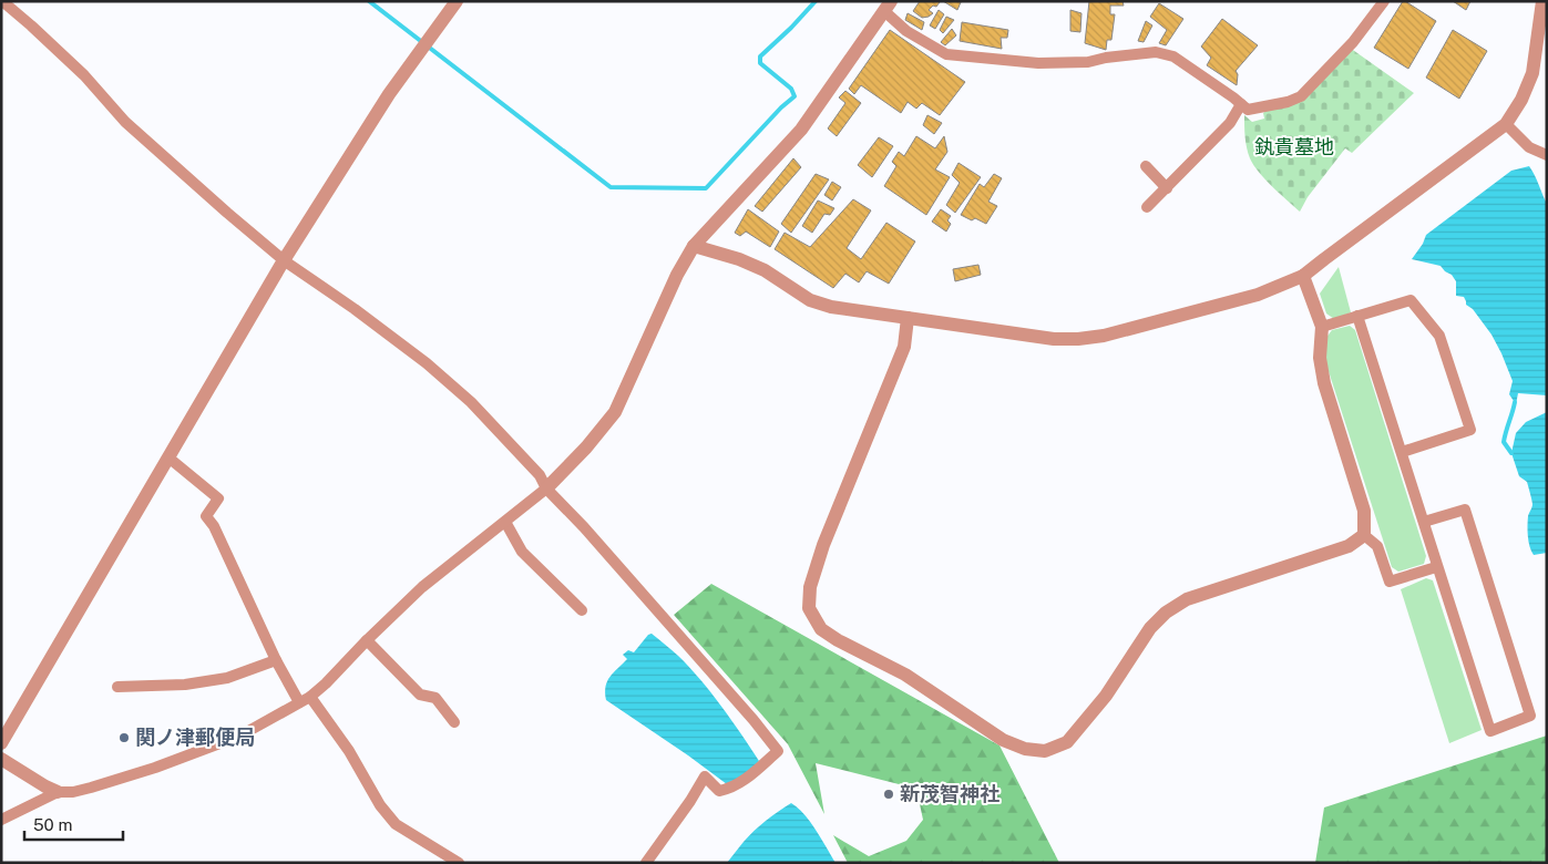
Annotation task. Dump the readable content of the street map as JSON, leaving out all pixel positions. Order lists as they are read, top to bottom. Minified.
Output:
{"parks":["釻貴墓地"],"places":["関ノ津郵便局","新茂智神社"],"scale_bar":"50 m"}
